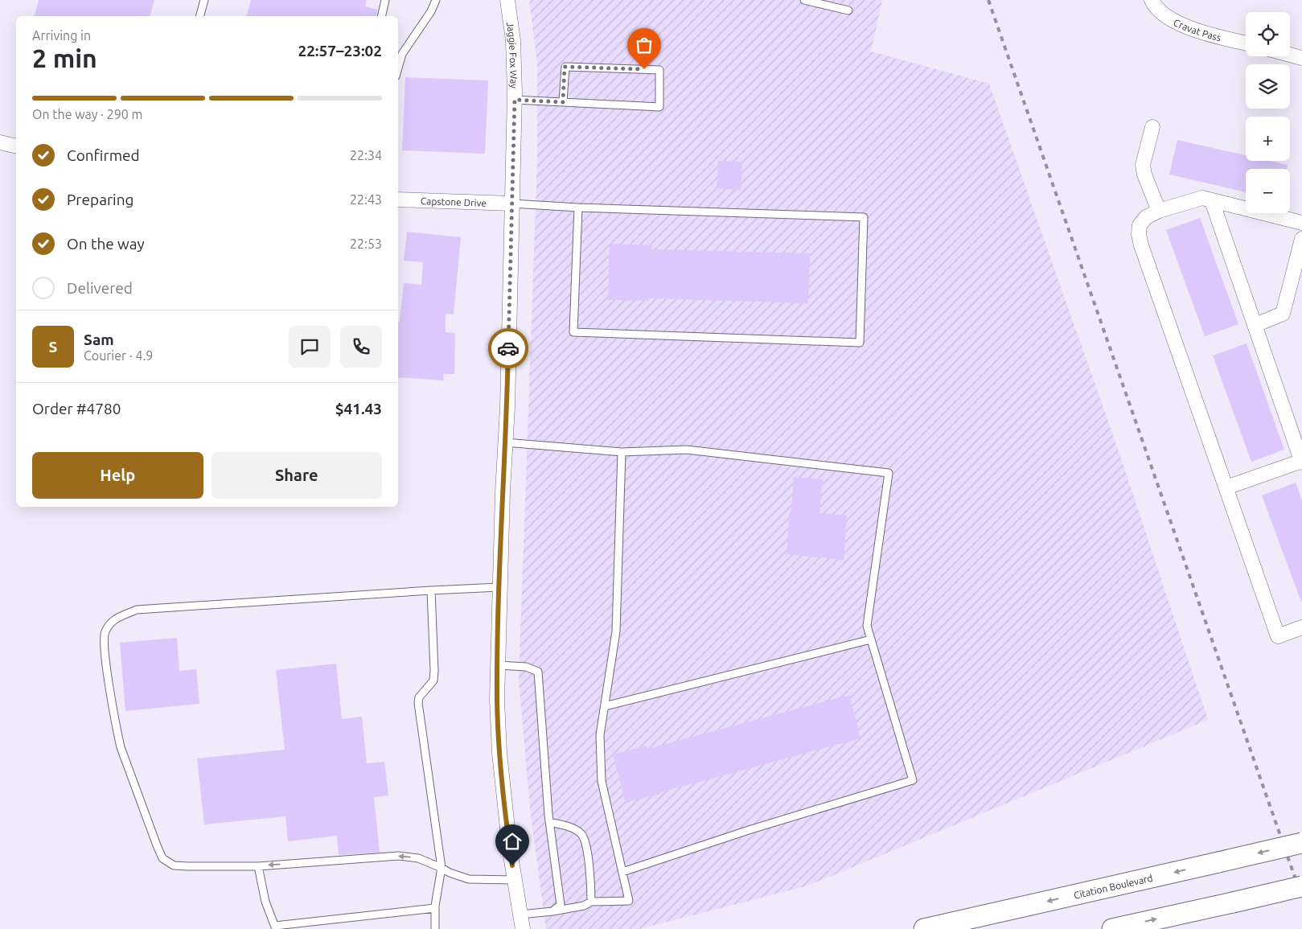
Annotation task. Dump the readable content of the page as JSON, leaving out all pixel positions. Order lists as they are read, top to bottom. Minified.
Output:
{"streets":{"main road":["Citation Boulevard"],"street":["Cravat Pass","Jaggie Fox Way","Capstone Drive"]},"crossings":[["Jaggie Fox Way","Capstone Drive"]],"page":{"map_buttons":["+","−"],"heading":["2 min","Arriving in","22:57–23:02"],"panel":["Sam","Courier · 4.9","Order #4780","$41.43"],"bar":"On the way · 290 m","list":[["Confirmed","22:34"],["Preparing","22:43"],["On the way","22:53"],"Delivered"],"round":"S","buttons":["Help","Share"]}}
